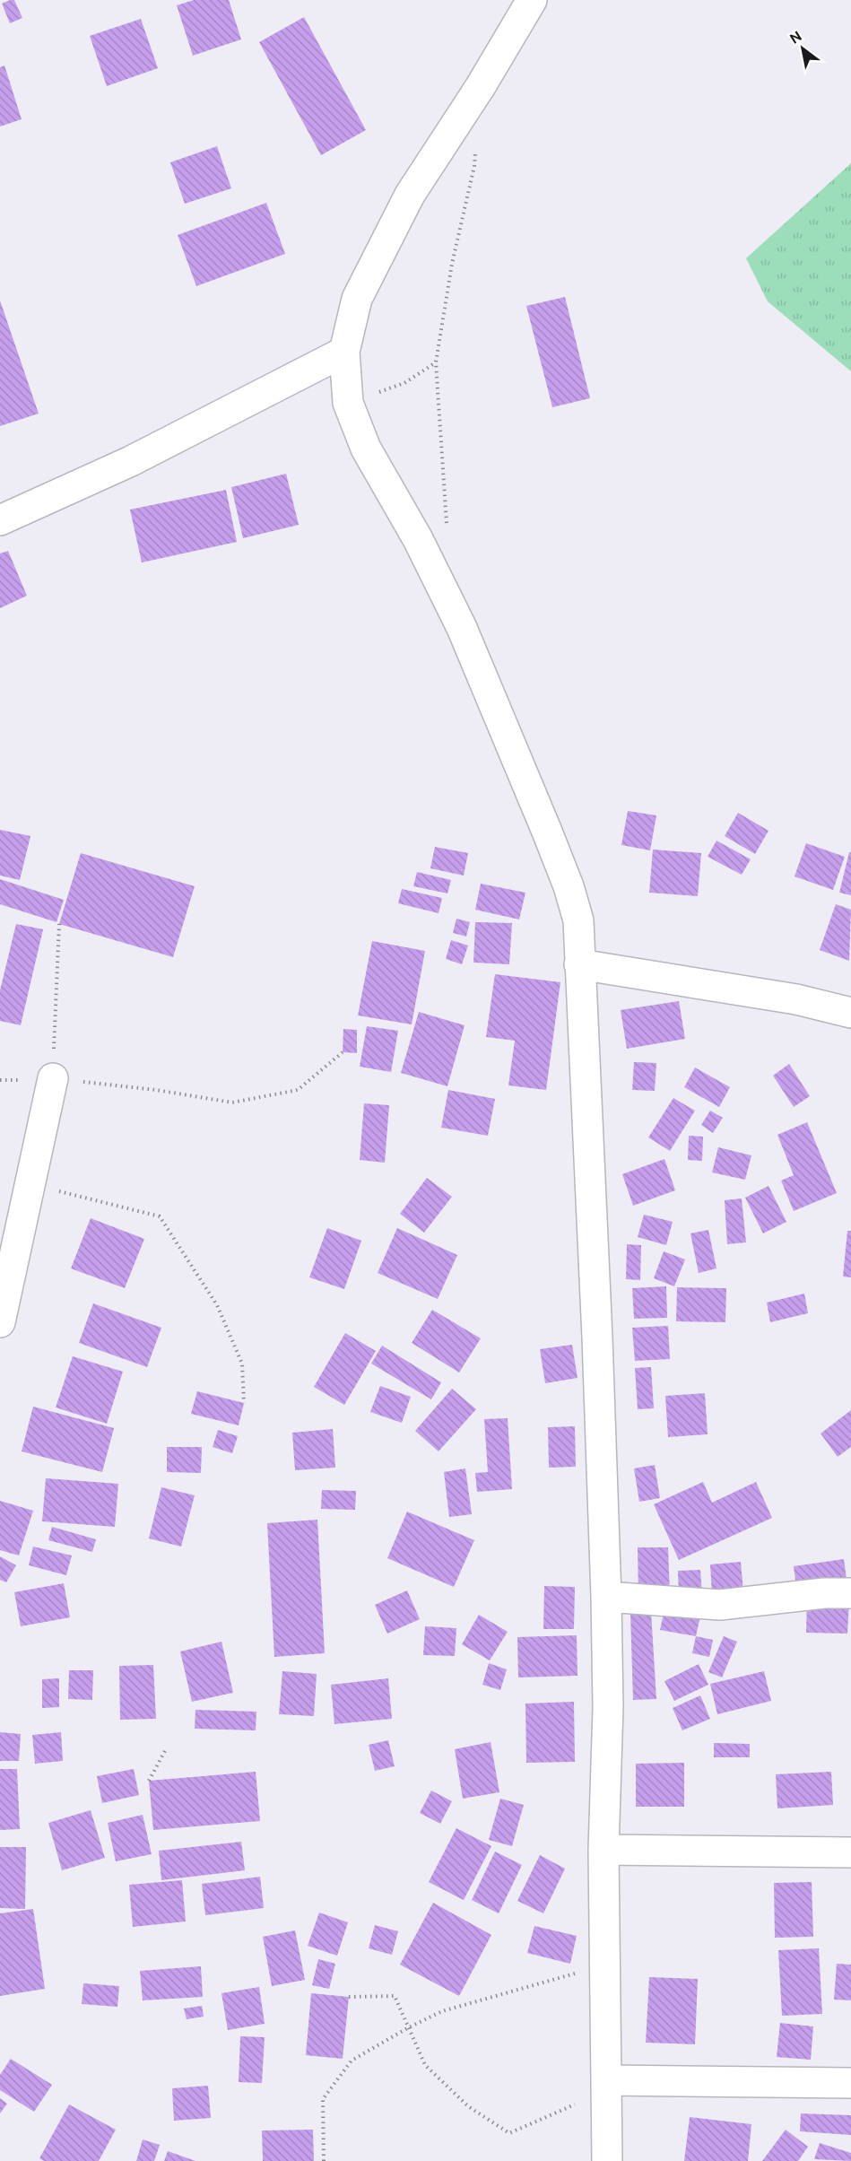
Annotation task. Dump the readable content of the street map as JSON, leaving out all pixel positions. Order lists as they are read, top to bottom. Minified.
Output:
{"north":"top left"}
